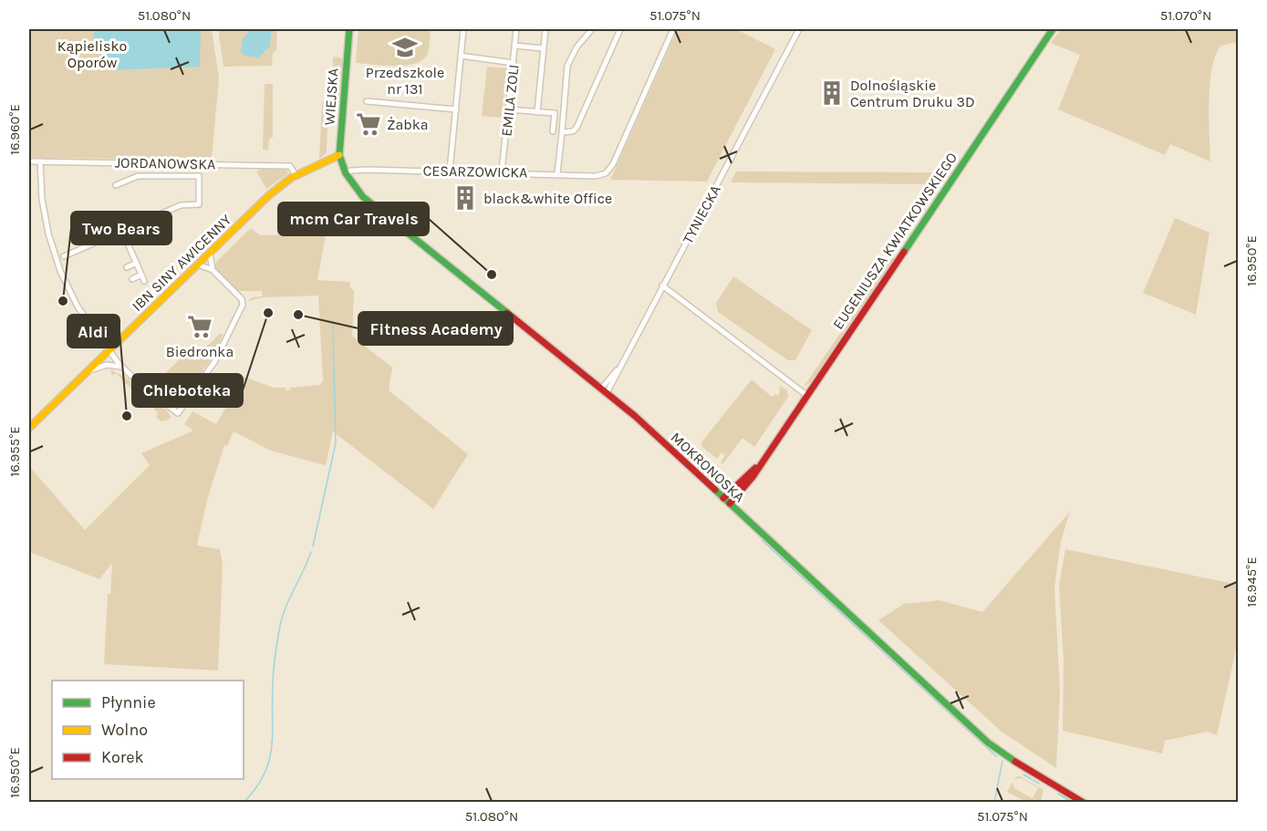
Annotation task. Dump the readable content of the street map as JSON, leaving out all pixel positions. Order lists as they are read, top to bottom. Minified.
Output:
{"streets":{"main road":["WIEJSKA","EUGENIUSZA KWIATKOWSKIEGO","IBN SINY AWICENNY","MOKRONOSKA"],"street":["EMILA ZOLI","JORDANOWSKA","CESARZOWICKA","TYNIECKA"]},"crossings":[["WIEJSKA","CESARZOWICKA"],["WIEJSKA","IBN SINY AWICENNY"],["WIEJSKA","MOKRONOSKA"],["EMILA ZOLI","CESARZOWICKA"],["JORDANOWSKA","IBN SINY AWICENNY"],["CESARZOWICKA","MOKRONOSKA"],["TYNIECKA","MOKRONOSKA"],["EUGENIUSZA KWIATKOWSKIEGO","MOKRONOSKA"]],"parks":["Kąpielisko Oporów"],"places":{"school or university":["Przedszkole nr 131"],"building":["Dolnośląskie Centrum Druku 3D","black&white Office"],"supermarket":["Żabka","Biedronka"],"other":["mcm Car Travels","Two Bears","Chleboteka","Fitness Academy","Aldi"]},"legend":["Płynnie","Wolno","Korek"],"coordinates":["51.080°N","51.075°N","51.070°N","16.960°E","16.950°E","16.955°E","16.945°E"]}
